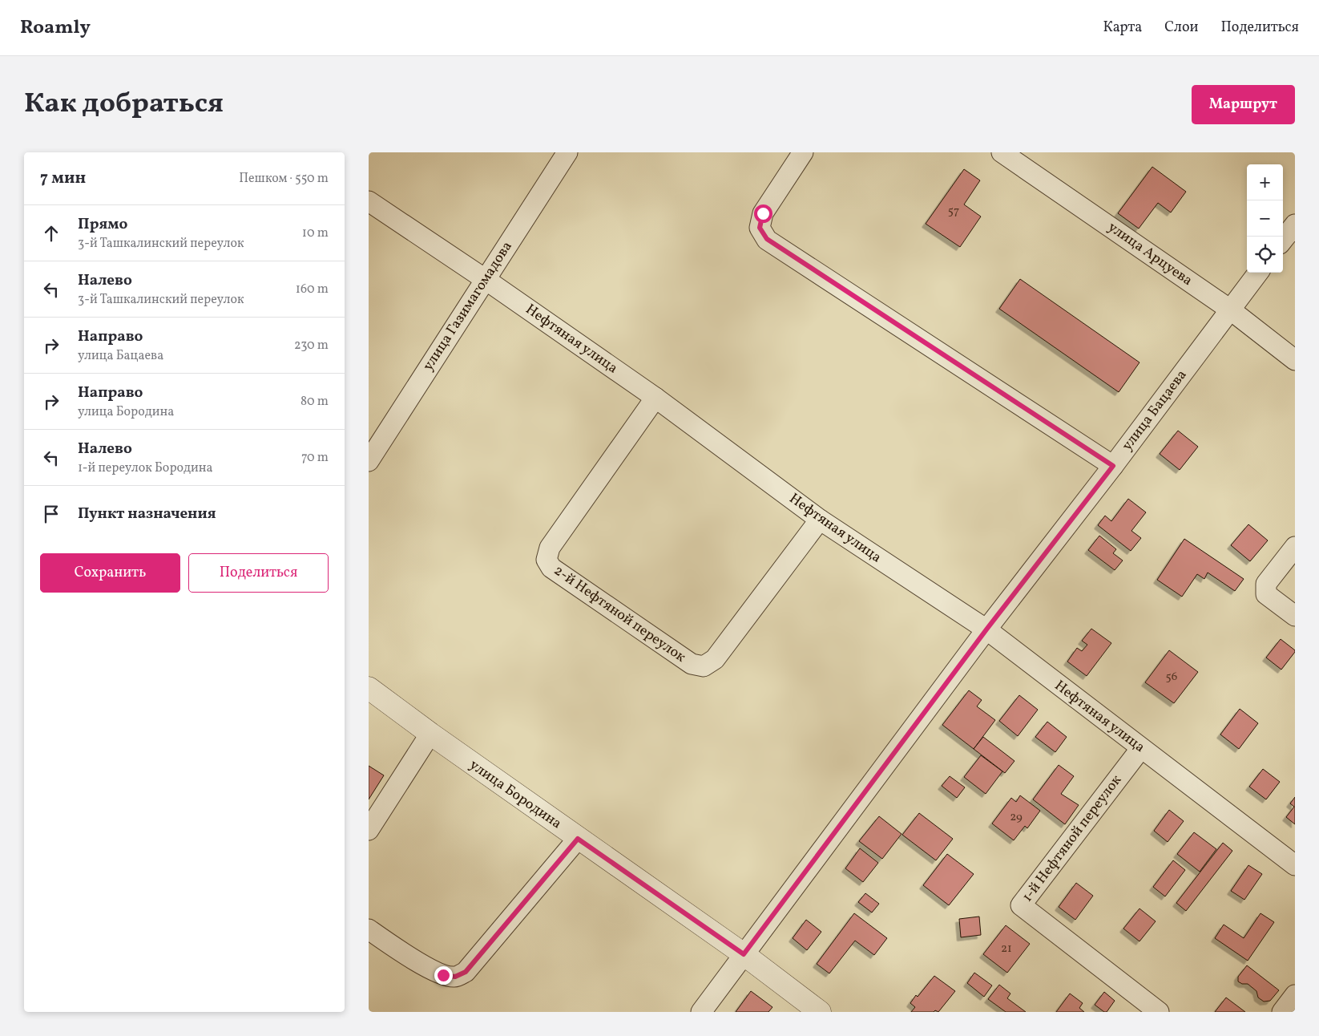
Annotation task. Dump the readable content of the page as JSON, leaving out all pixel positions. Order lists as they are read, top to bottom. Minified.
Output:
{"streets":{"street":["улица Арцуева","улица Газимагомадова","Нефтяная улица","улица Бацаева","2-й Нефтяной переулок","улица Бородина","1-й Нефтяной переулок"]},"crossings":[["улица Арцуева","улица Бацаева"],["улица Газимагомадова","Нефтяная улица"],["Нефтяная улица","улица Бацаева"],["Нефтяная улица","2-й Нефтяной переулок"],["Нефтяная улица","1-й Нефтяной переулок"],["улица Бацаева","улица Бородина"]],"house_numbers":["57","56","29","21"],"page":{"header":"Roamly","nav":["Карта","Слои","Поделиться"],"title":"Как добраться","buttons":["Маршрут",["Сохранить","Поделиться"]],"heading":["7 мин","Пешком · 550 m"],"map_buttons":["+","−"],"list":[["Прямо","3-й Ташкалинский переулок","10 m"],["Налево","3-й Ташкалинский переулок","160 m"],["Направо","улица Бацаева","230 m"],["Направо","улица Бородина","80 m"],["Налево","1-й переулок Бородина","70 m"],"Пункт назначения"]}}
